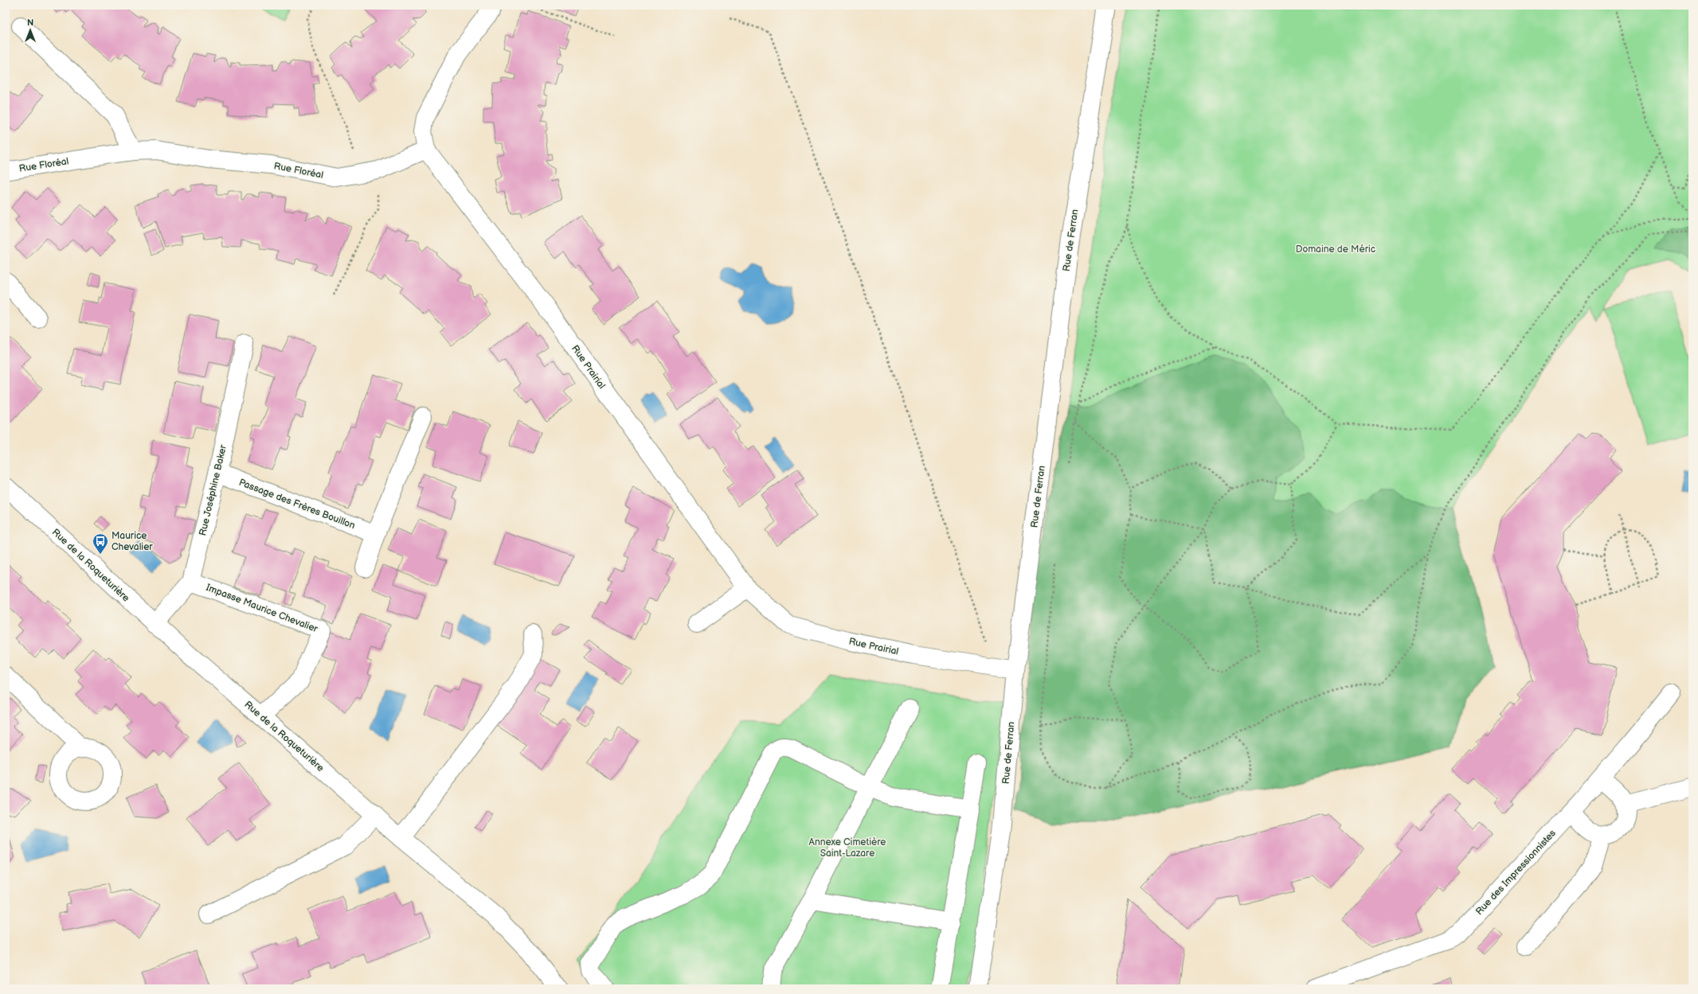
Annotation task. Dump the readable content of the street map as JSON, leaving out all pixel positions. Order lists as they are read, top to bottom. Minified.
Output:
{"streets":{"street":["Rue Floréal","Rue de Ferran","Rue Prairial","Rue Joséphine Baker","Passage des Frères Bouillon","Rue de la Roqueturière","Impasse Maurice Chevalier","Rue des Impressionnistes"]},"crossings":[["Rue Floréal","Rue Prairial"],["Rue de Ferran","Rue Prairial"],["Rue Joséphine Baker","Passage des Frères Bouillon"],["Rue Joséphine Baker","Rue de la Roqueturière"],["Rue Joséphine Baker","Impasse Maurice Chevalier"],["Rue de la Roqueturière","Impasse Maurice Chevalier"]],"parks":["Domaine de Méric","Annexe Cimetière Saint-Lazare"],"places":{"bus stop":["Maurice Chevalier"]},"north":"top"}
